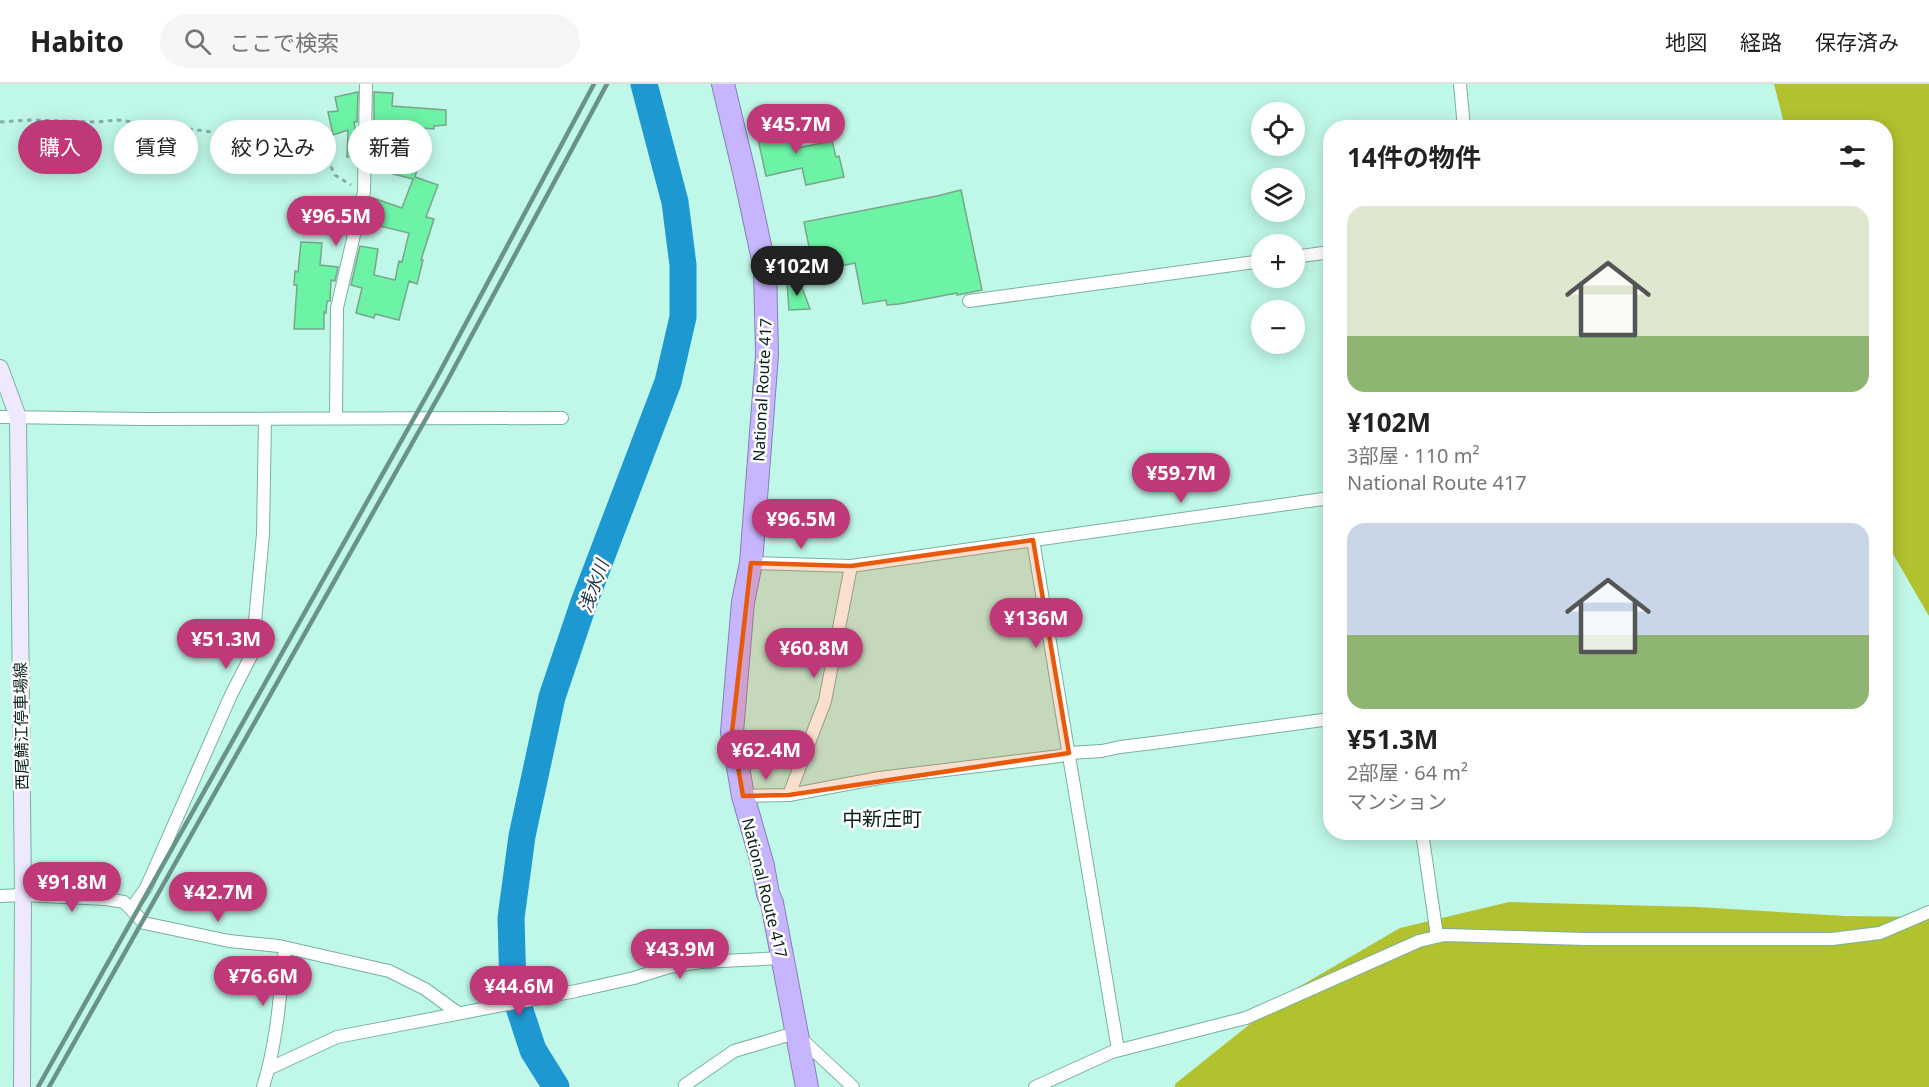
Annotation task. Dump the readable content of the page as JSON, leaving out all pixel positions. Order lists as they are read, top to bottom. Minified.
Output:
{"streets":{"highway":["National Route 417"],"main road":["西尾鯖江停車場線"]},"districts":["中新庄町"],"water":["浅水川"],"page":{"header":"Habito","search":"ここで検索","nav":["地図","経路","保存済み"],"map_buttons":["+","−"],"price":["¥45.7M","¥96.5M","¥102M","¥59.7M","¥96.5M","¥136M","¥51.3M","¥60.8M","¥62.4M","¥91.8M","¥42.7M","¥43.9M","¥76.6M","¥44.6M"],"chip":["購入","賃貸","絞り込み","新着"],"heading":"14件の物件","list":[{"name":"¥102M","note":"3部屋 · 110 m² · National Route 417"},{"name":"¥51.3M","note":"2部屋 · 64 m² · マンション"}]}}
